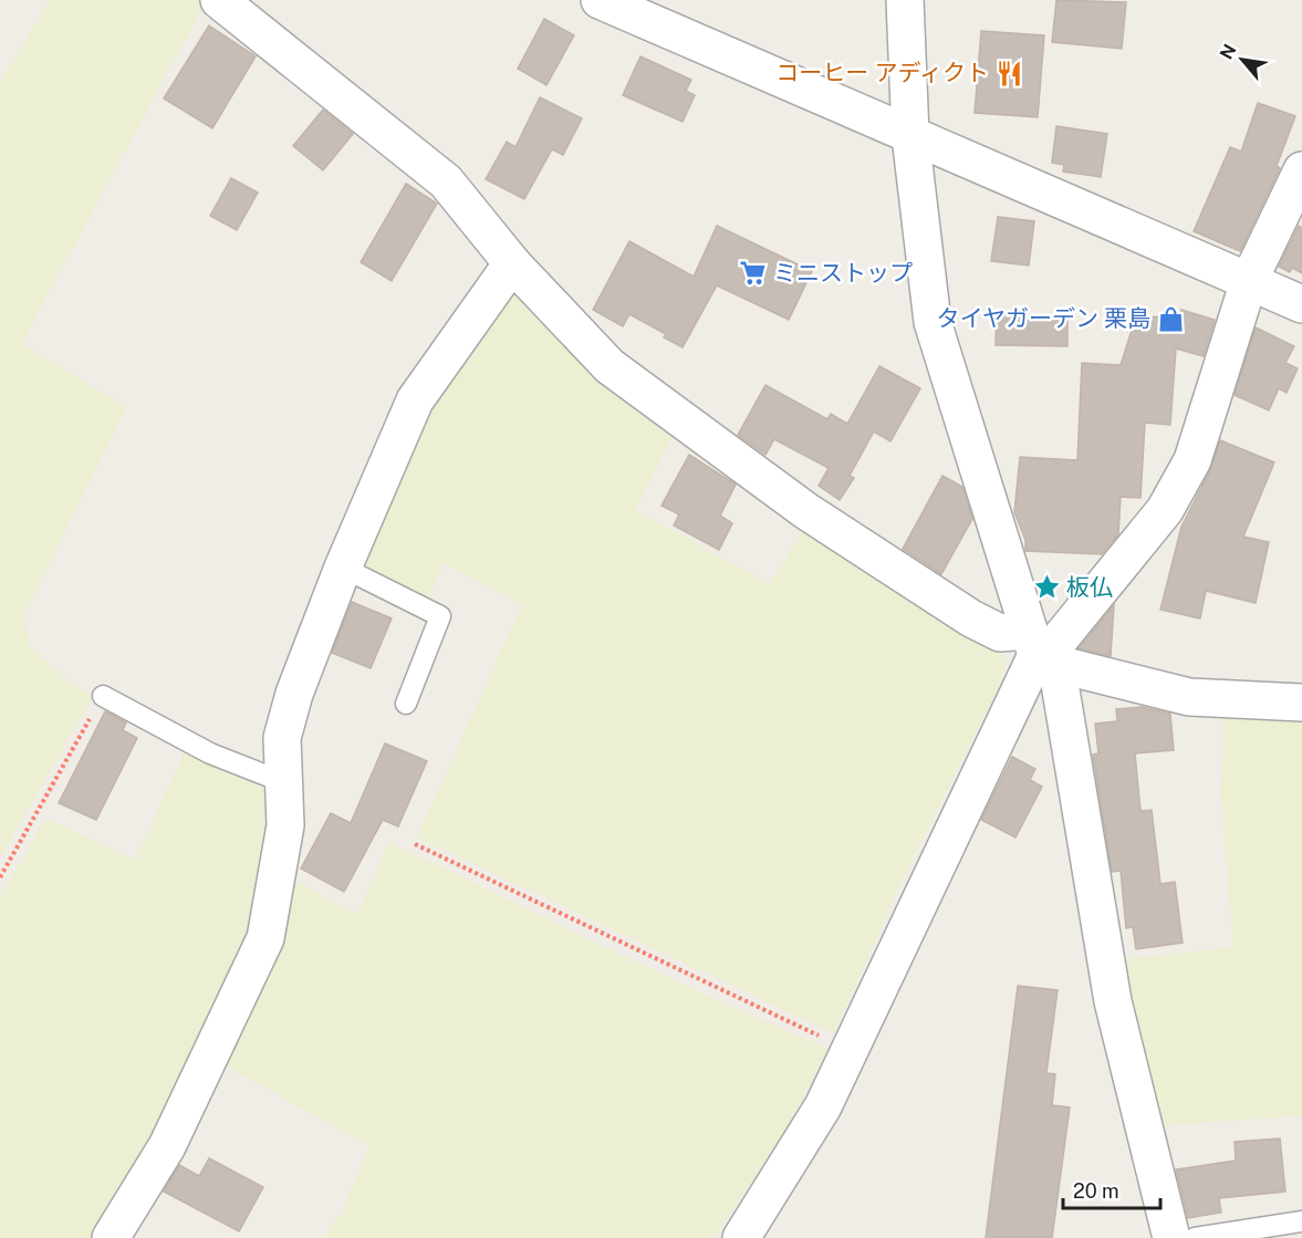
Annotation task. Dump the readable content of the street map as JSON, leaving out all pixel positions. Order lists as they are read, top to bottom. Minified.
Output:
{"places":{"restaurant":["コーヒー アディクト"],"supermarket":["ミニストップ"],"shop":["タイヤガーデン 栗島"],"place":["板仏"]},"scale_bar":"20 m","north":"top left"}
